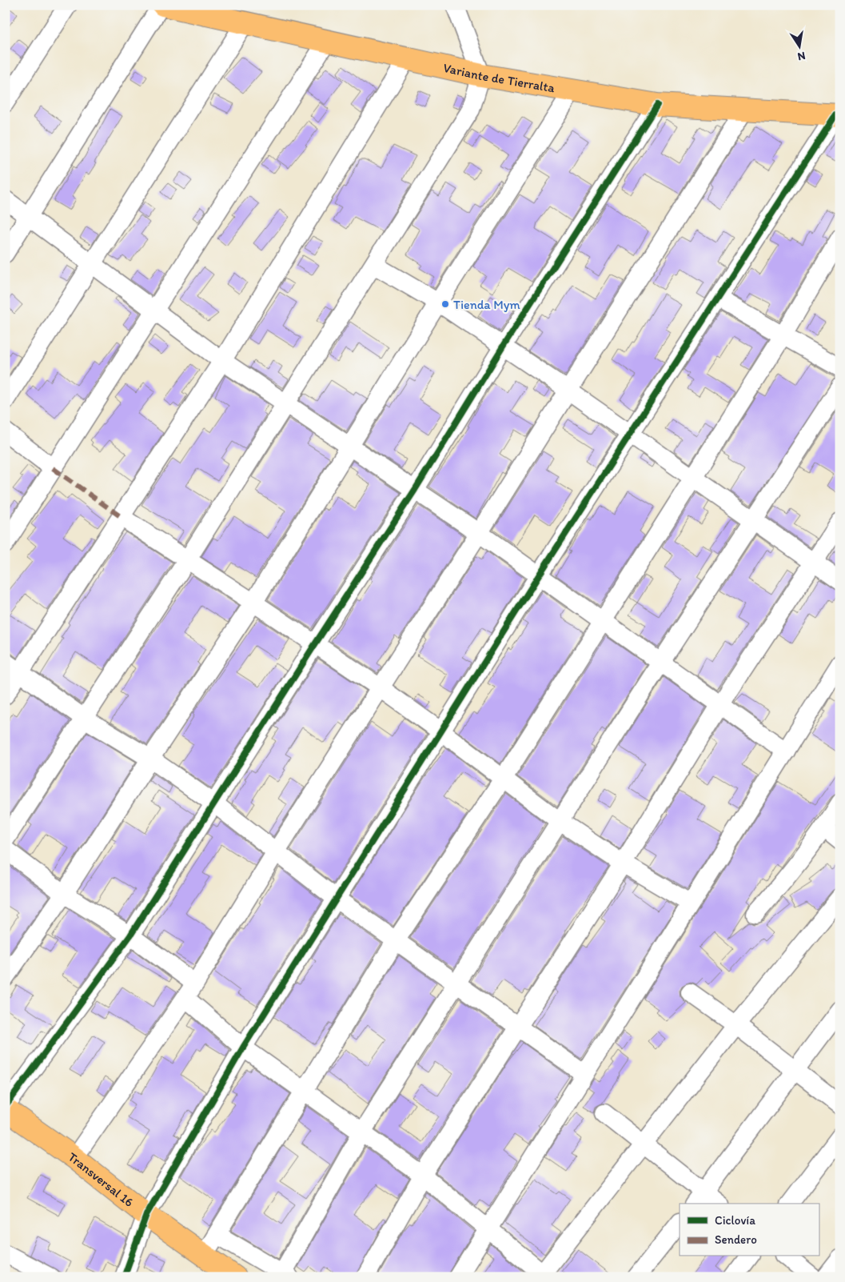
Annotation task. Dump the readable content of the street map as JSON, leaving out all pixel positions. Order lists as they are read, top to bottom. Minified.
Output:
{"streets":{"main road":["Variante de Tierralta","Transversal 16"]},"places":["Tienda Mym"],"legend":["Ciclovía","Sendero"],"north":"bottom"}
